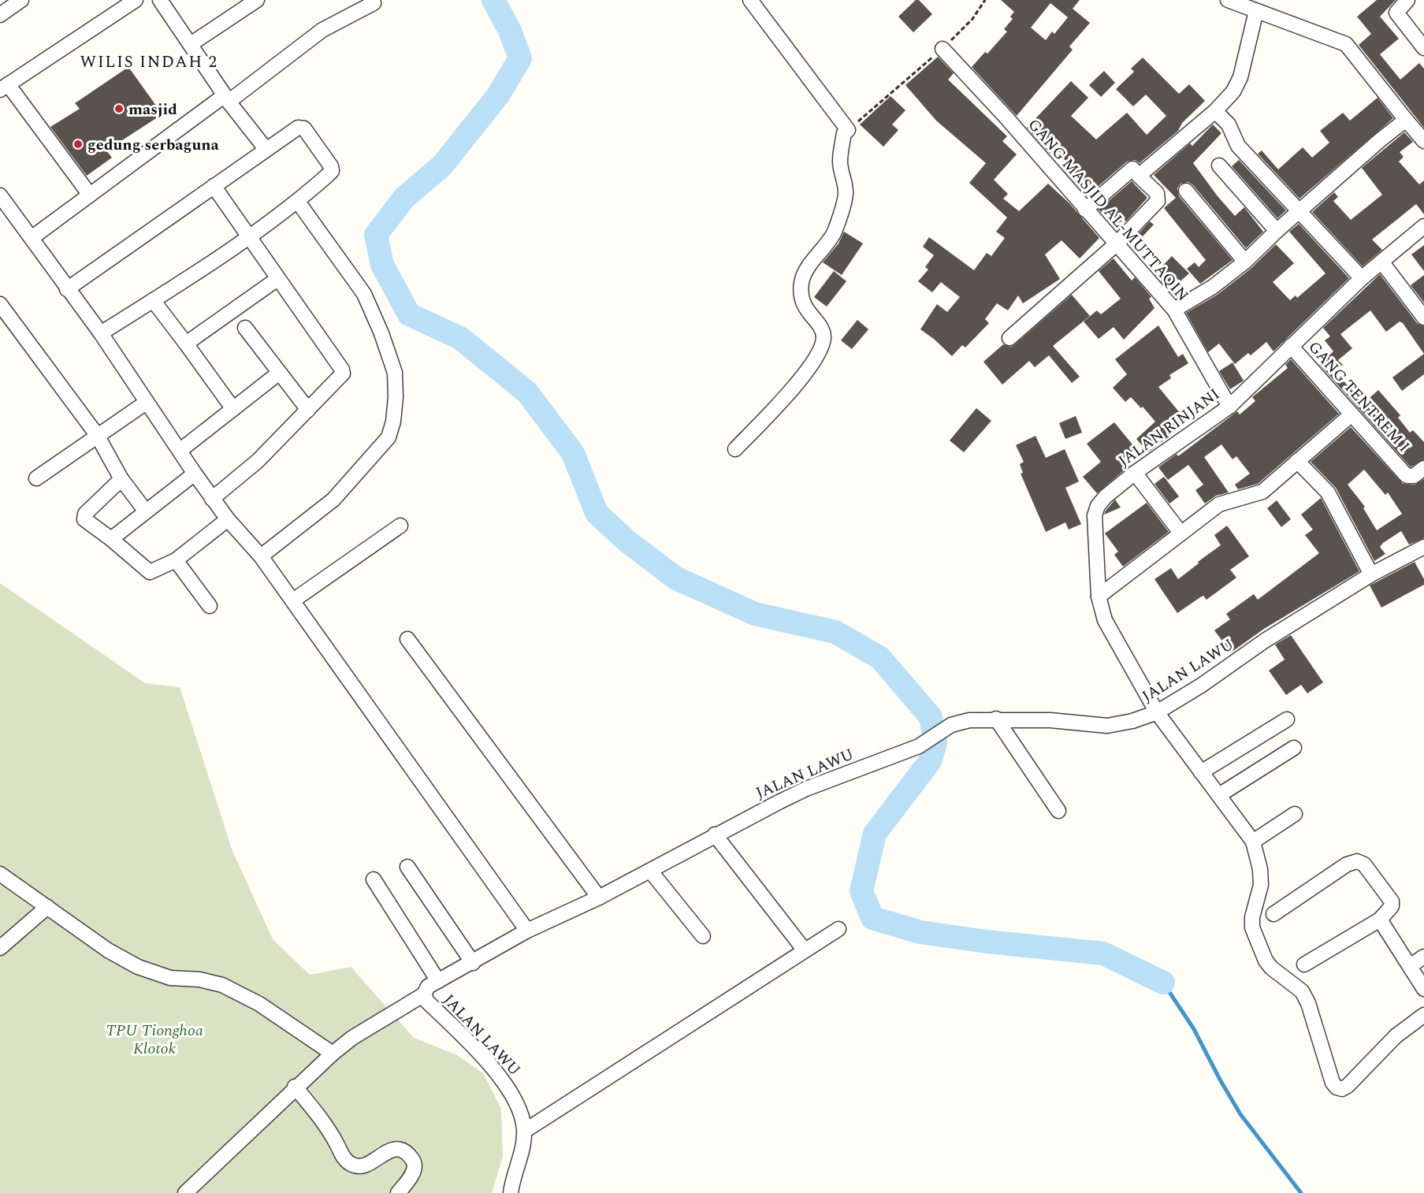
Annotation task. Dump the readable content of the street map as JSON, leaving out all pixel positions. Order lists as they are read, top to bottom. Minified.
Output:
{"streets":{"street":["GANG MASJID AL-MUTTAQIN","GANG TENTREM I","JALAN RINJANI","JALAN LAWU"]},"crossings":[["GANG MASJID AL-MUTTAQIN","JALAN RINJANI"],["GANG TENTREM I","JALAN RINJANI"],["JALAN RINJANI","JALAN LAWU"]],"districts":["WILIS INDAH 2"],"parks":["TPU Tionghoa Klotok"],"places":["masjid","gedung serbaguna"]}
